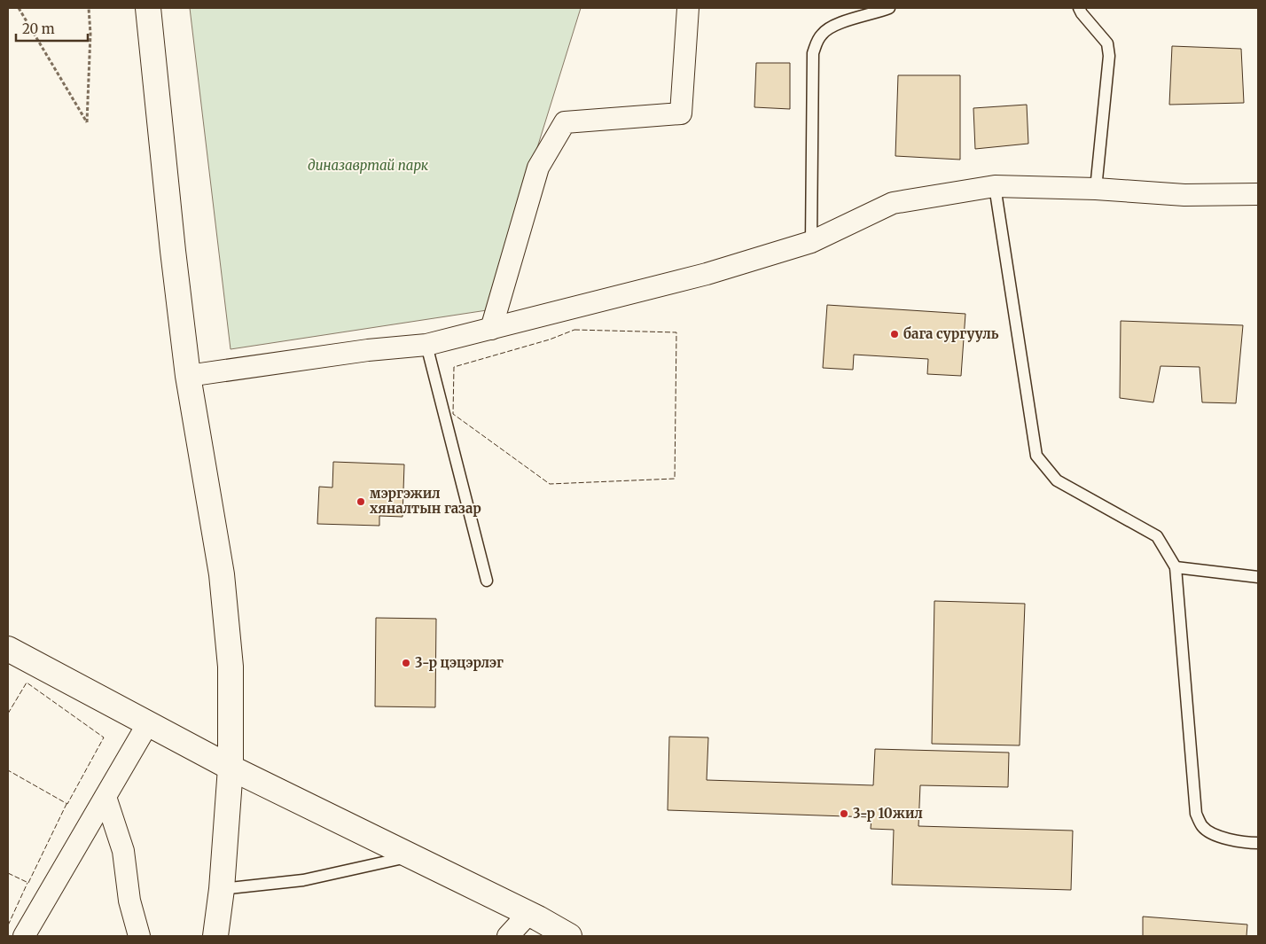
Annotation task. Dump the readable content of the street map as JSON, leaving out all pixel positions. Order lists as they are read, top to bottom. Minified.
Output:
{"parks":["диназавртай парк"],"places":["бага сургууль","мэргэжил хяналтын газар","3-р цэцэрлэг","3-р 10жил"],"scale_bar":"20 m"}
